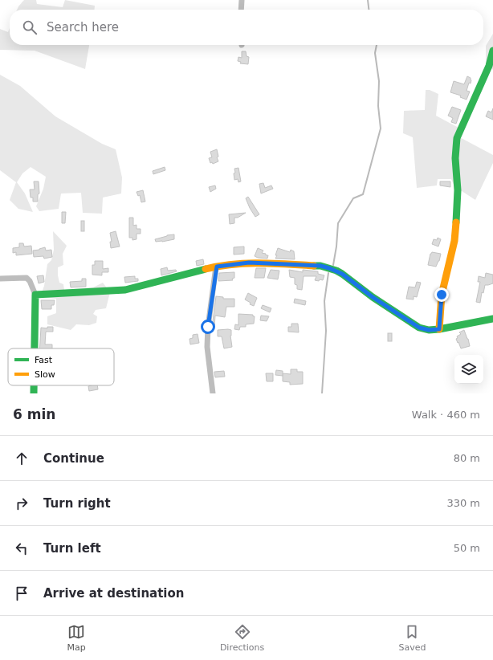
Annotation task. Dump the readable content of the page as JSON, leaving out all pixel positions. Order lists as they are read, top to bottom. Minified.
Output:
{"legend":["Fast","Slow"],"page":{"search":"Search here","heading":["6 min","Walk · 460 m"],"list":[["Continue","80 m"],["Turn right","330 m"],["Turn left","50 m"],"Arrive at destination"],"nav":["Map","Directions","Saved"]}}
